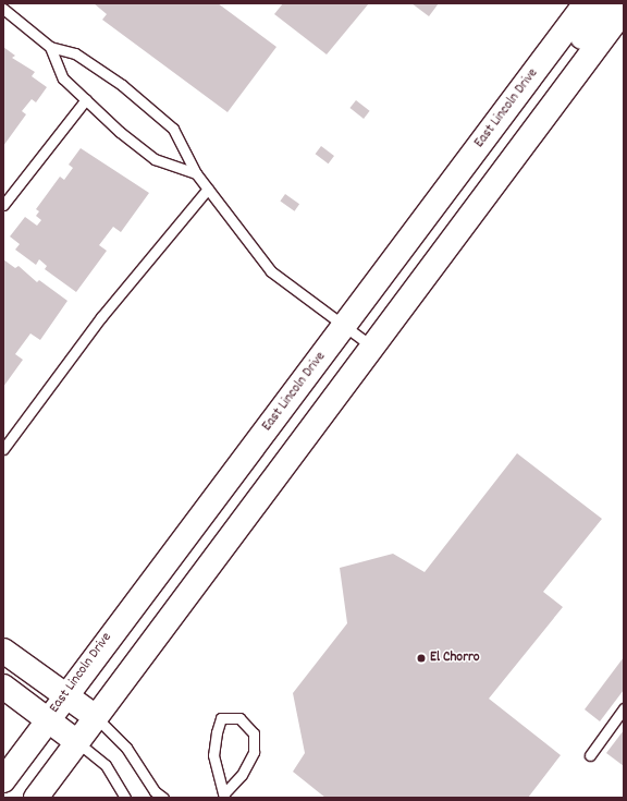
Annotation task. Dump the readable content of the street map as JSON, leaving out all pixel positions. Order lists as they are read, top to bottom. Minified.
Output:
{"streets":{"main road":["East Lincoln Drive"]},"places":["El Chorro"]}
